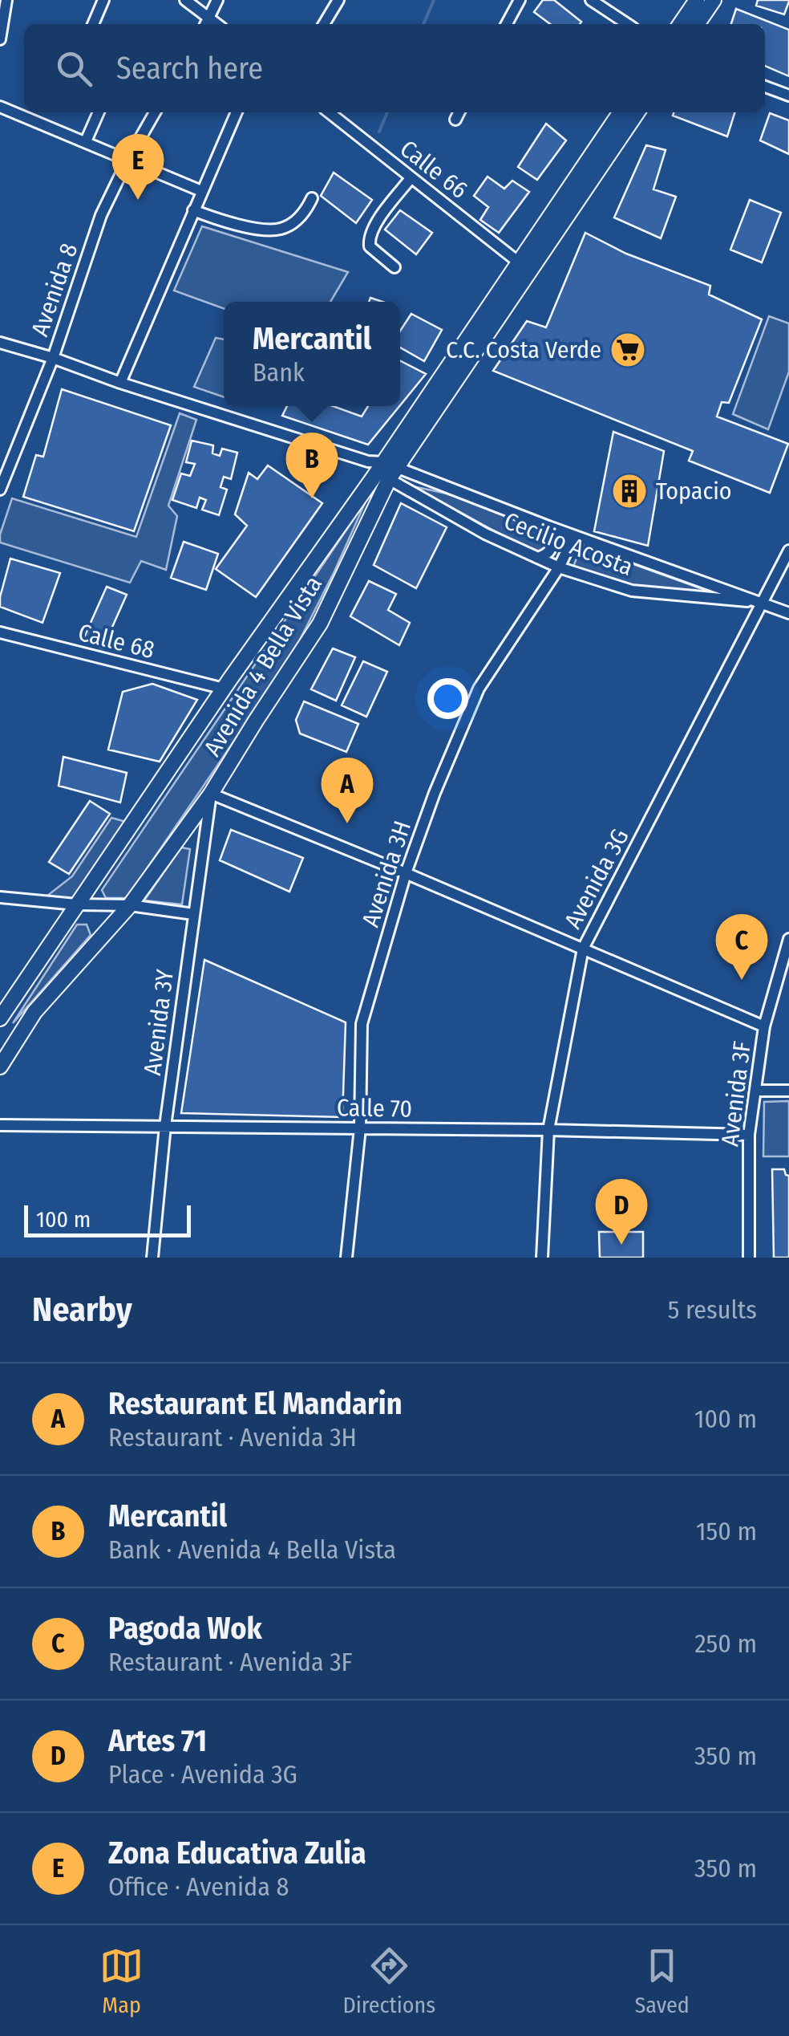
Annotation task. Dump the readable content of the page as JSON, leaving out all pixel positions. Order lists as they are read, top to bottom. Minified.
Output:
{"streets":{"street":["Calle 66","Avenida 8","Cecilio Acosta","Calle 68","Avenida 4 Bella Vista","Avenida 3H","Avenida 3G","Avenida 3Y","Avenida 3F","Calle 70"]},"crossings":[["Calle 66","Avenida 4 Bella Vista"],["Cecilio Acosta","Avenida 4 Bella Vista"],["Cecilio Acosta","Avenida 3H"],["Cecilio Acosta","Avenida 3G"],["Calle 68","Avenida 4 Bella Vista"],["Avenida 4 Bella Vista","Avenida 3Y"],["Avenida 3H","Calle 70"],["Avenida 3G","Calle 70"],["Avenida 3Y","Calle 70"],["Avenida 3F","Calle 70"]],"places":{"supermarket":["C.C. Costa Verde"],"building":["Topacio"]},"scale_bar":"100 m","page":{"search":"Search here","pins":["E","B","A","C","D"],"popup":["Mercantil","Bank"],"scale":"100 m","heading":["Nearby","5 results"],"list":[{"mark":"A","name":"Restaurant El Mandarin","note":"Restaurant · Avenida 3H","value":"100 m"},{"mark":"B","name":"Mercantil","note":"Bank · Avenida 4 Bella Vista","value":"150 m"},{"mark":"C","name":"Pagoda Wok","note":"Restaurant · Avenida 3F","value":"250 m"},{"mark":"D","name":"Artes 71","note":"Place · Avenida 3G","value":"350 m"},{"mark":"E","name":"Zona Educativa Zulia","note":"Office · Avenida 8","value":"350 m"}],"nav":["Map","Directions","Saved"]}}
